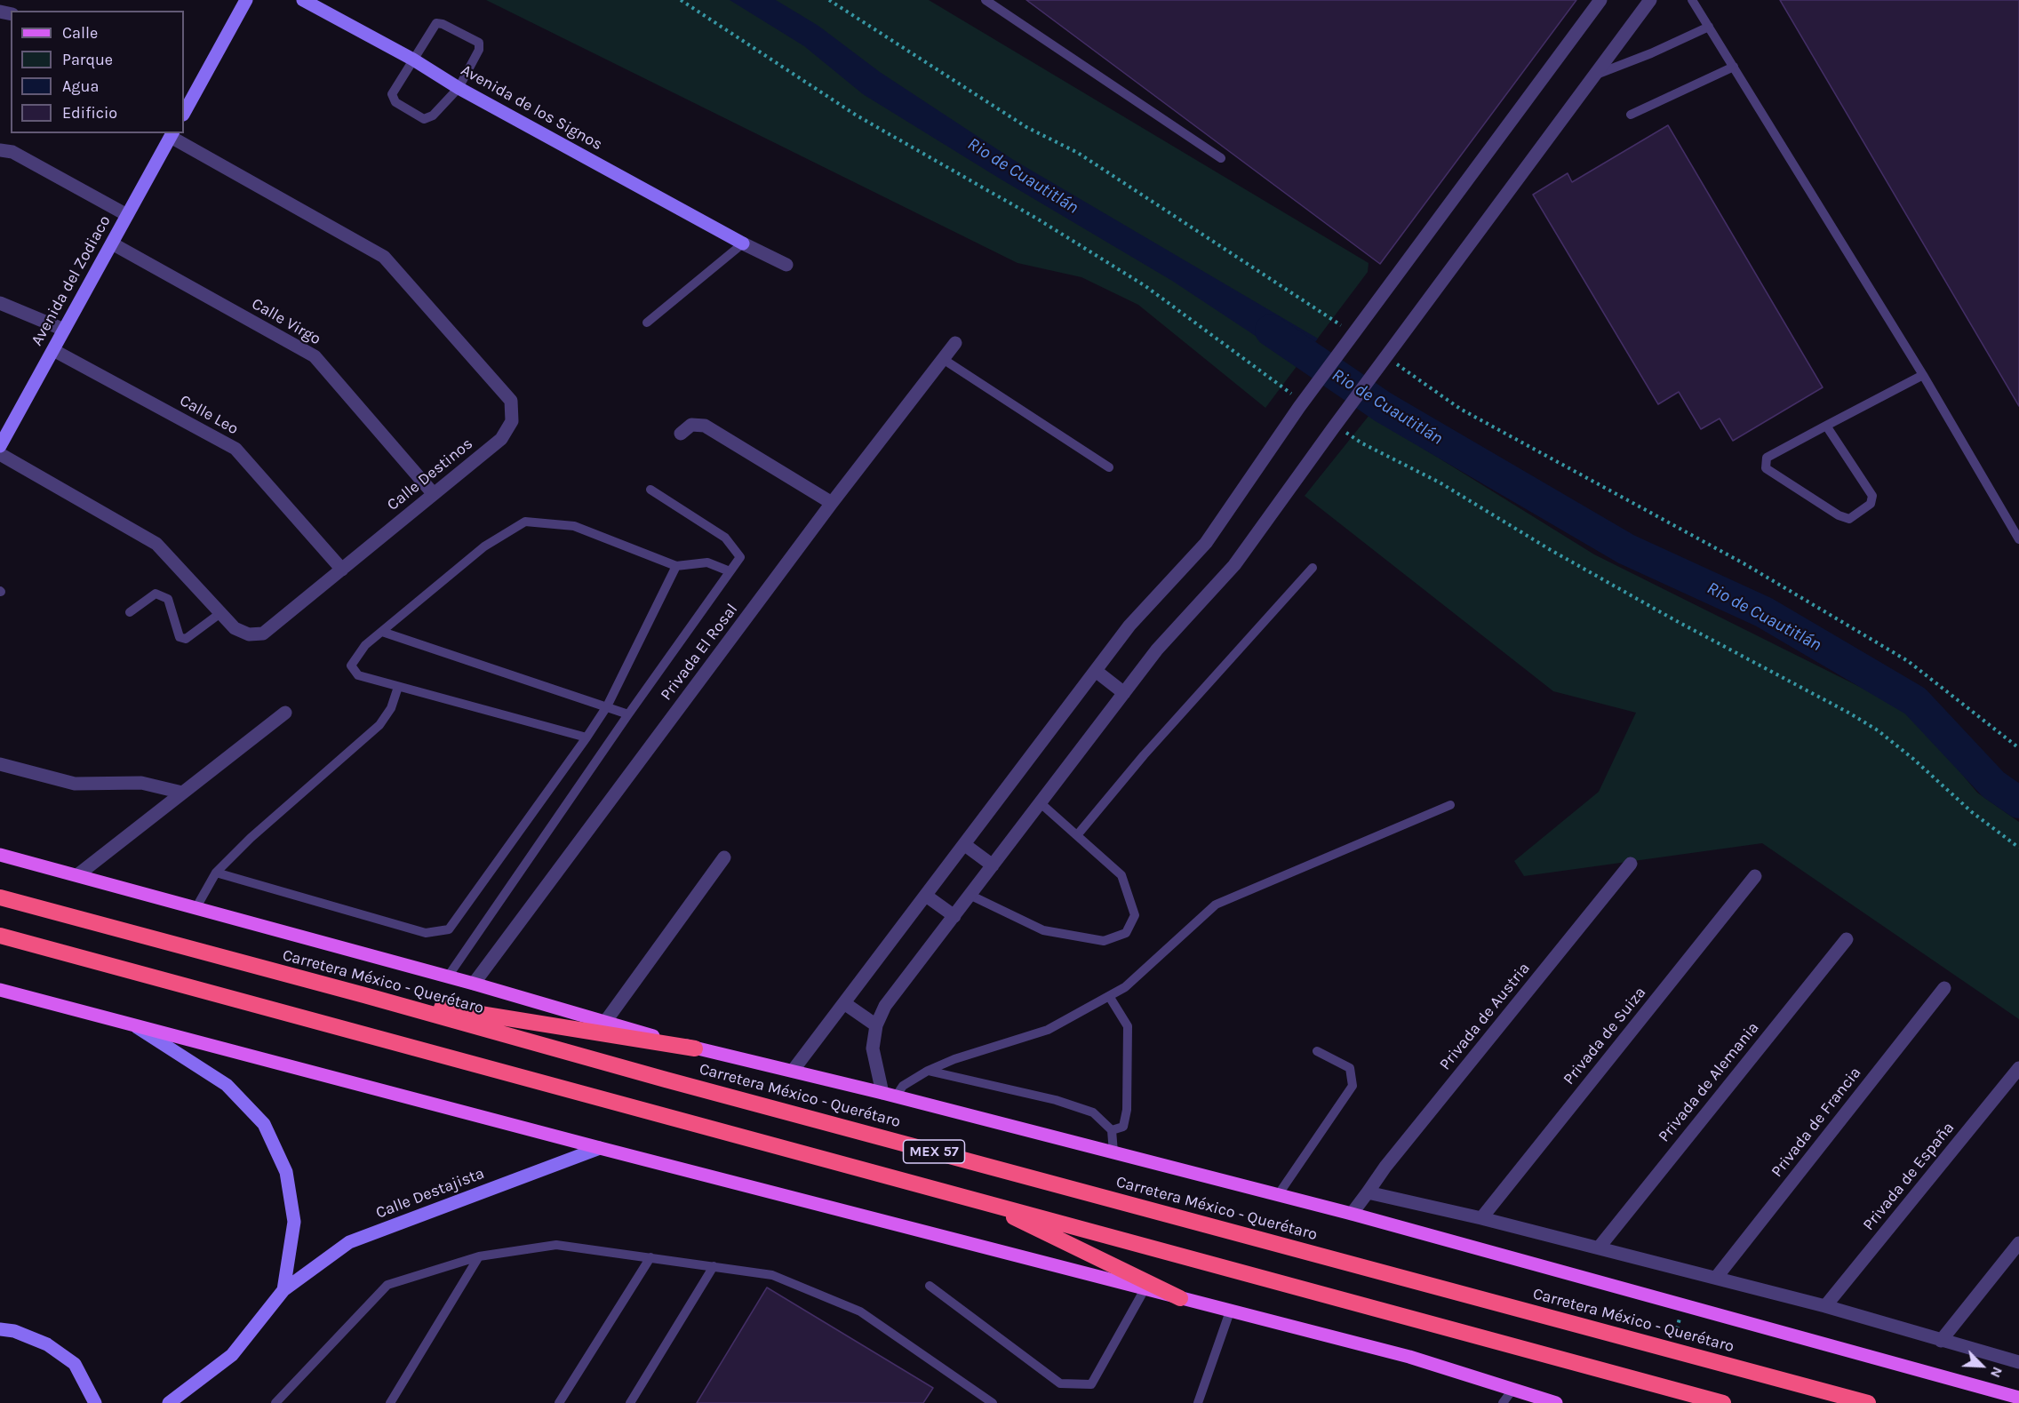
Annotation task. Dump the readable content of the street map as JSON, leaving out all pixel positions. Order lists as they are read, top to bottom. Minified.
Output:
{"streets":{"highway":["Carretera México - Querétaro","MEX 57"],"street":["Avenida de los Signos","Avenida del Zodiaco","Calle Virgo","Calle Leo","Calle Destinos","Privada El Rosal","Privada de Austria","Privada de Suiza","Privada de Alemania","Privada de Francia","Privada de España","Calle Destajista"]},"crossings":[["Avenida del Zodiaco","Calle Virgo"],["Avenida del Zodiaco","Calle Leo"],["Avenida del Zodiaco","Calle Destinos"],["Calle Virgo","Calle Destinos"],["Calle Leo","Calle Destinos"]],"water":["Rio de Cuautitlán"],"legend":["Calle","Parque","Agua","Edificio"],"north":"bottom right"}
